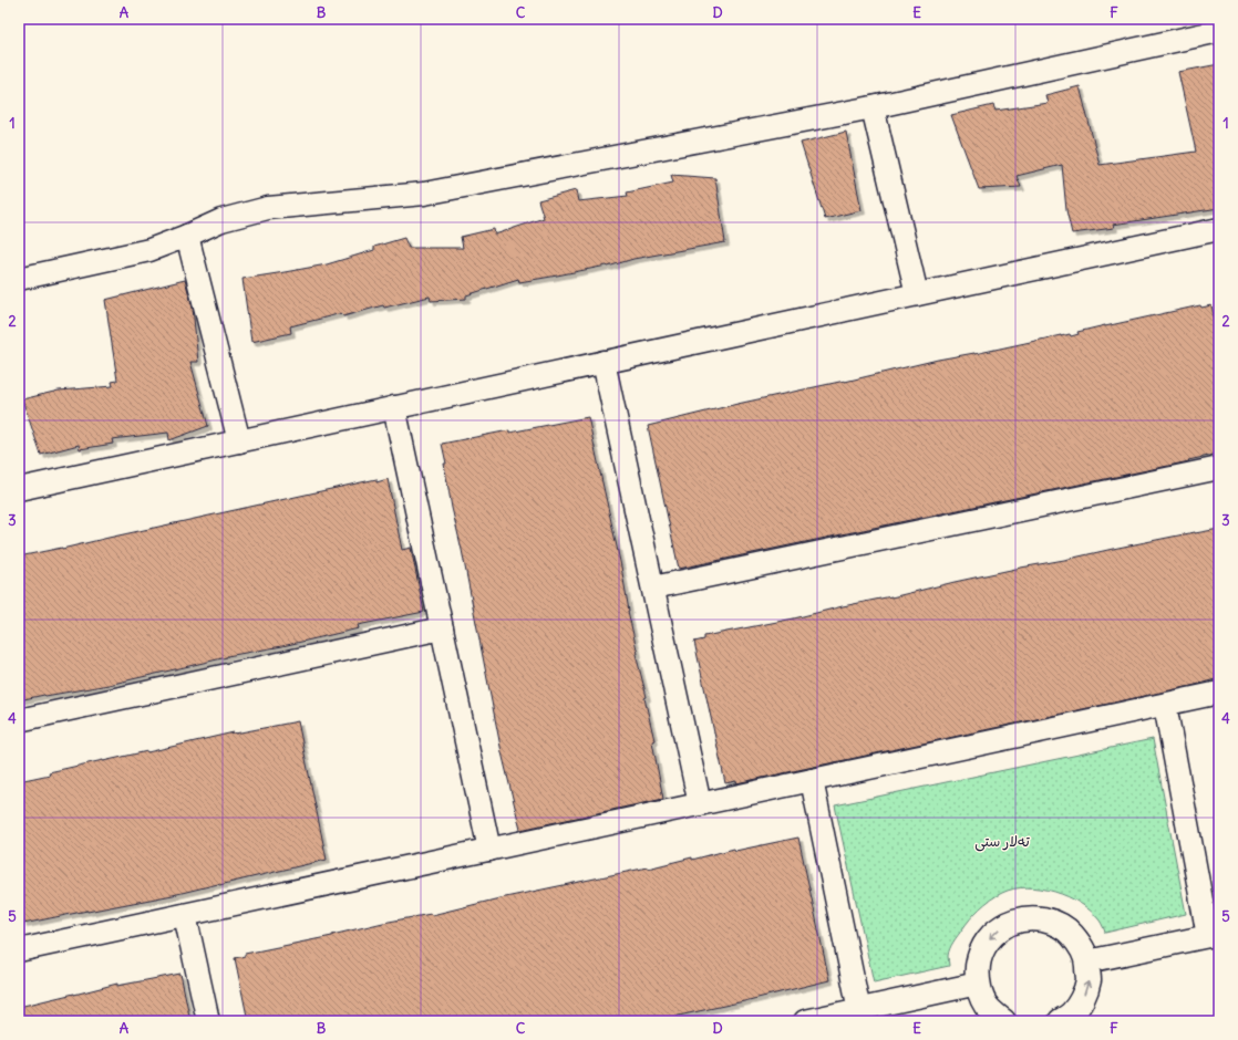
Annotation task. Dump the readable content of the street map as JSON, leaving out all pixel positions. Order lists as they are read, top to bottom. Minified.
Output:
{"districts":["ته‌لار ستی"],"grid":{"columns":["A","B","C","D","E","F"],"rows":["1","2","3","4","5"]}}
